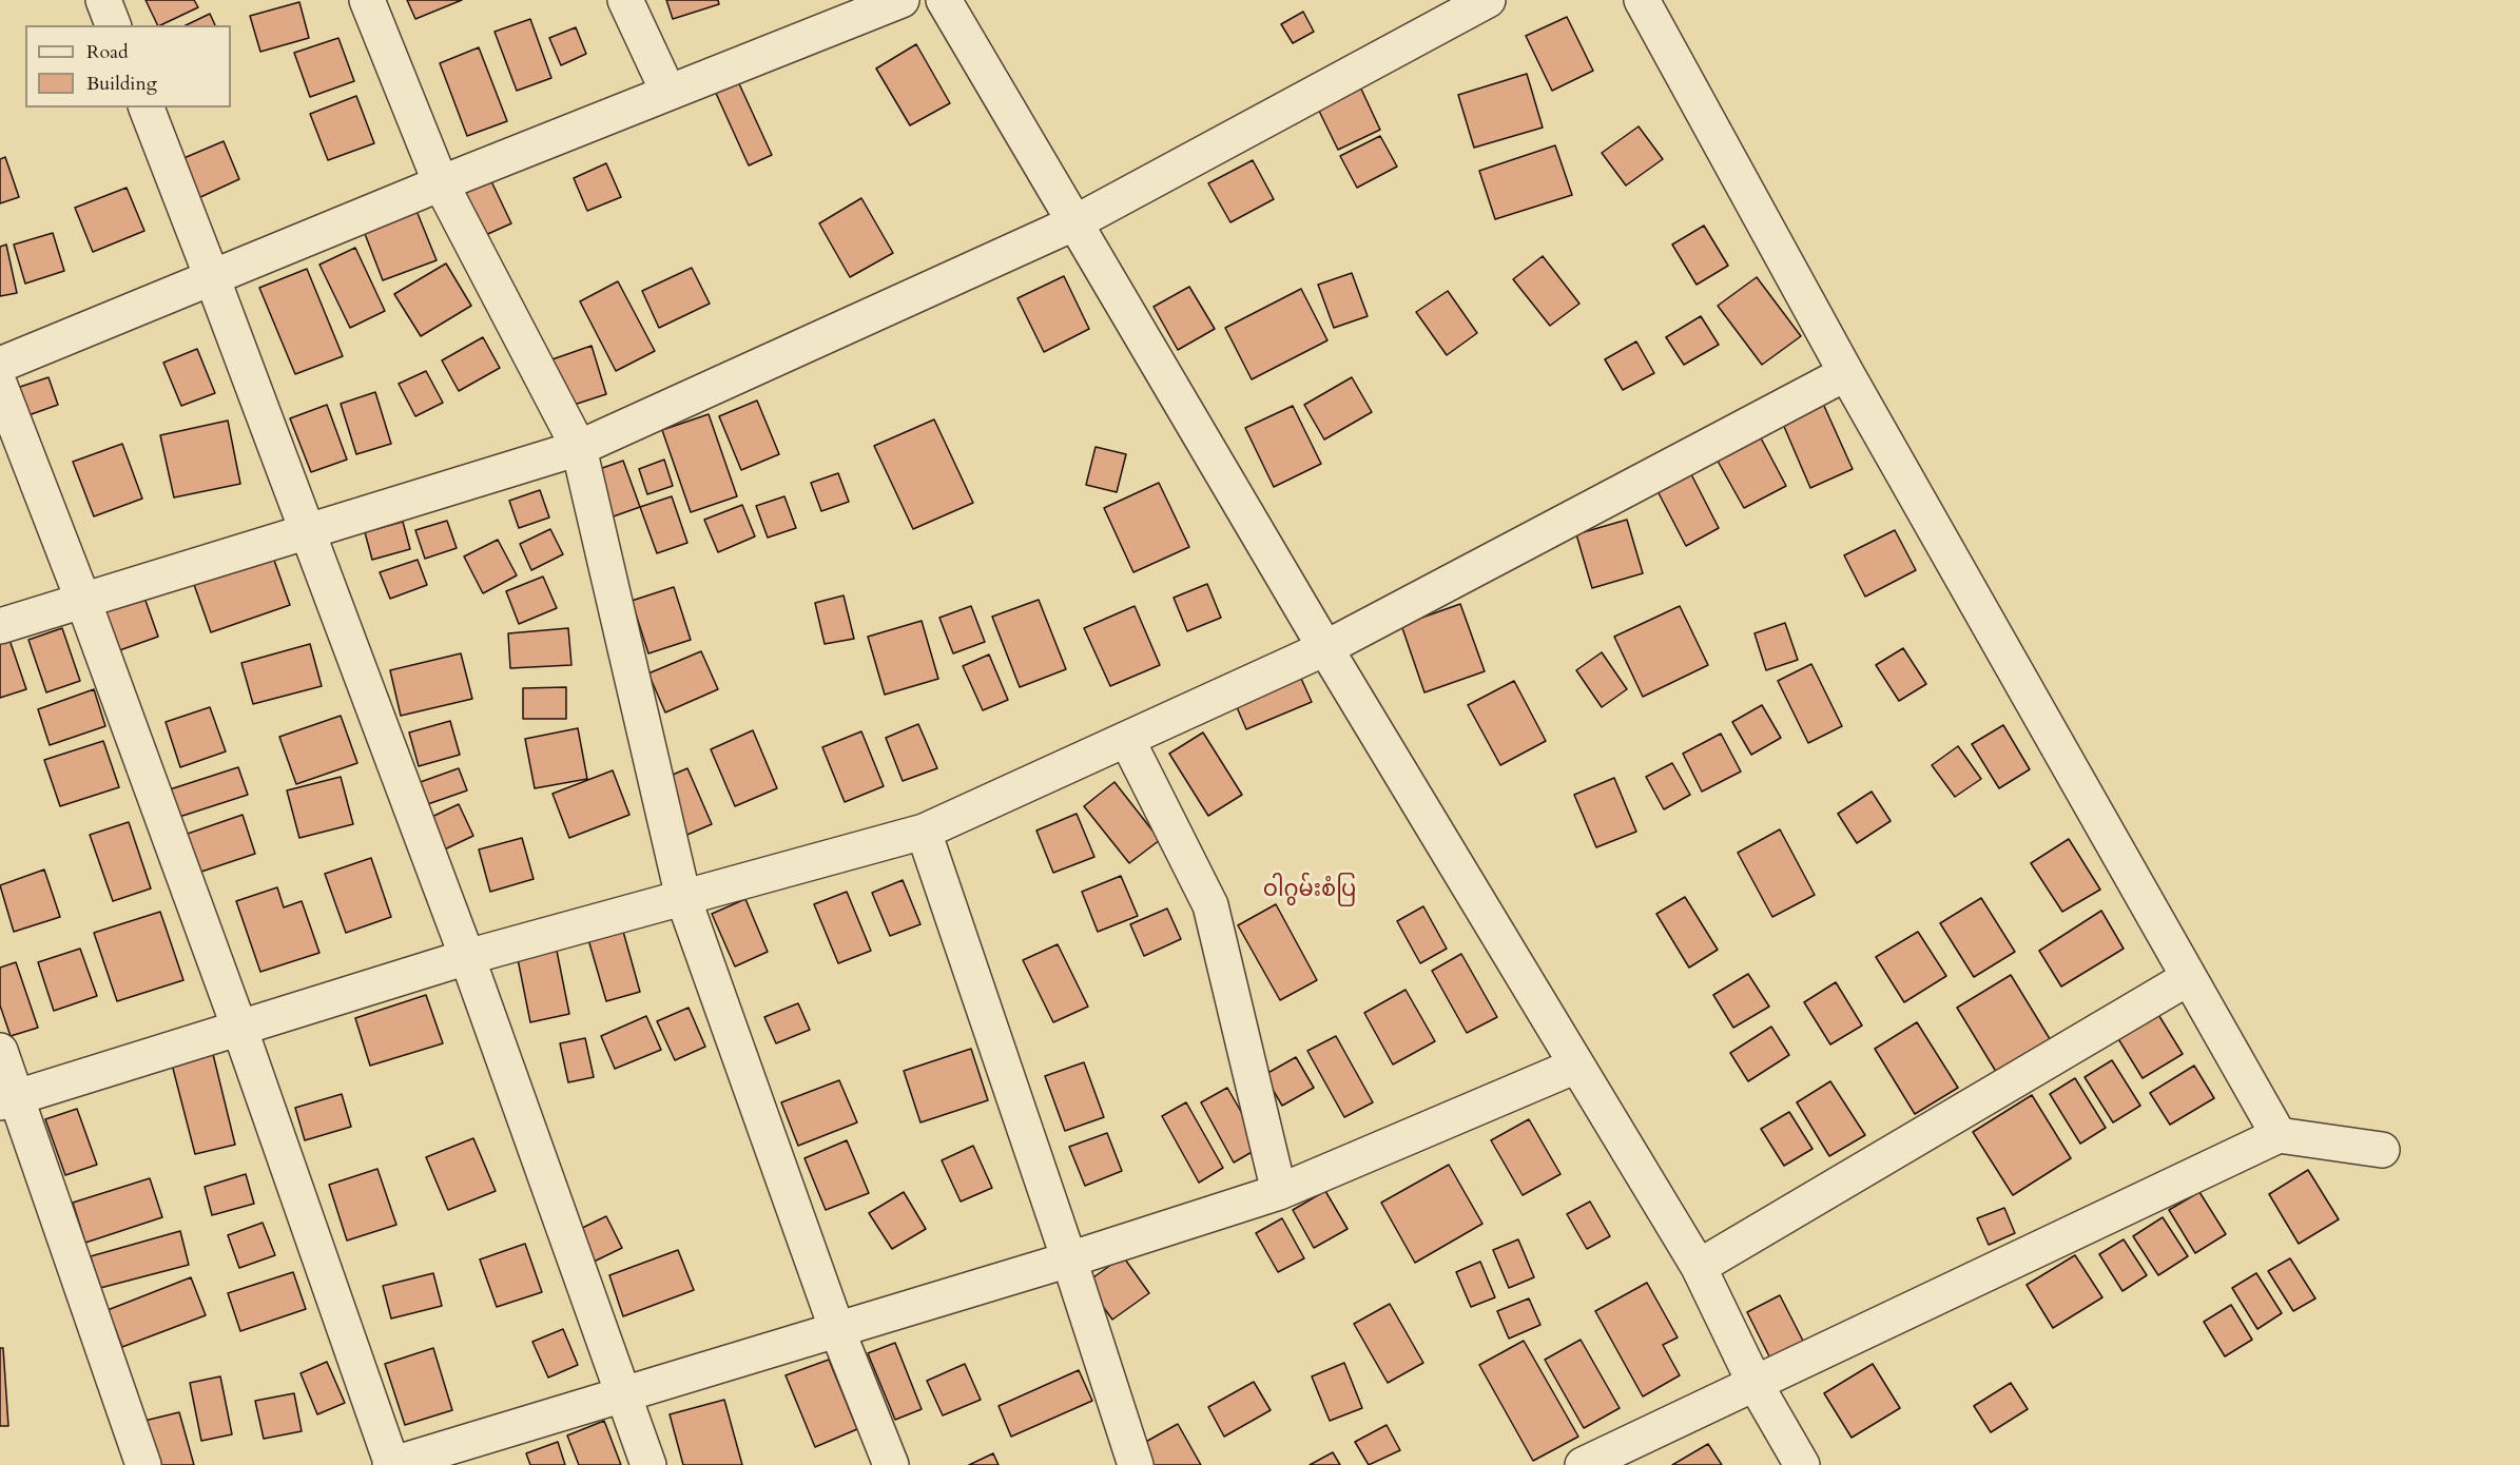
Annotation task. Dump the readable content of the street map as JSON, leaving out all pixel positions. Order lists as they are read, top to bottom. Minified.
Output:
{"districts":["ဝါဂွမ်းစံပြ"],"legend":["Road","Building"]}
